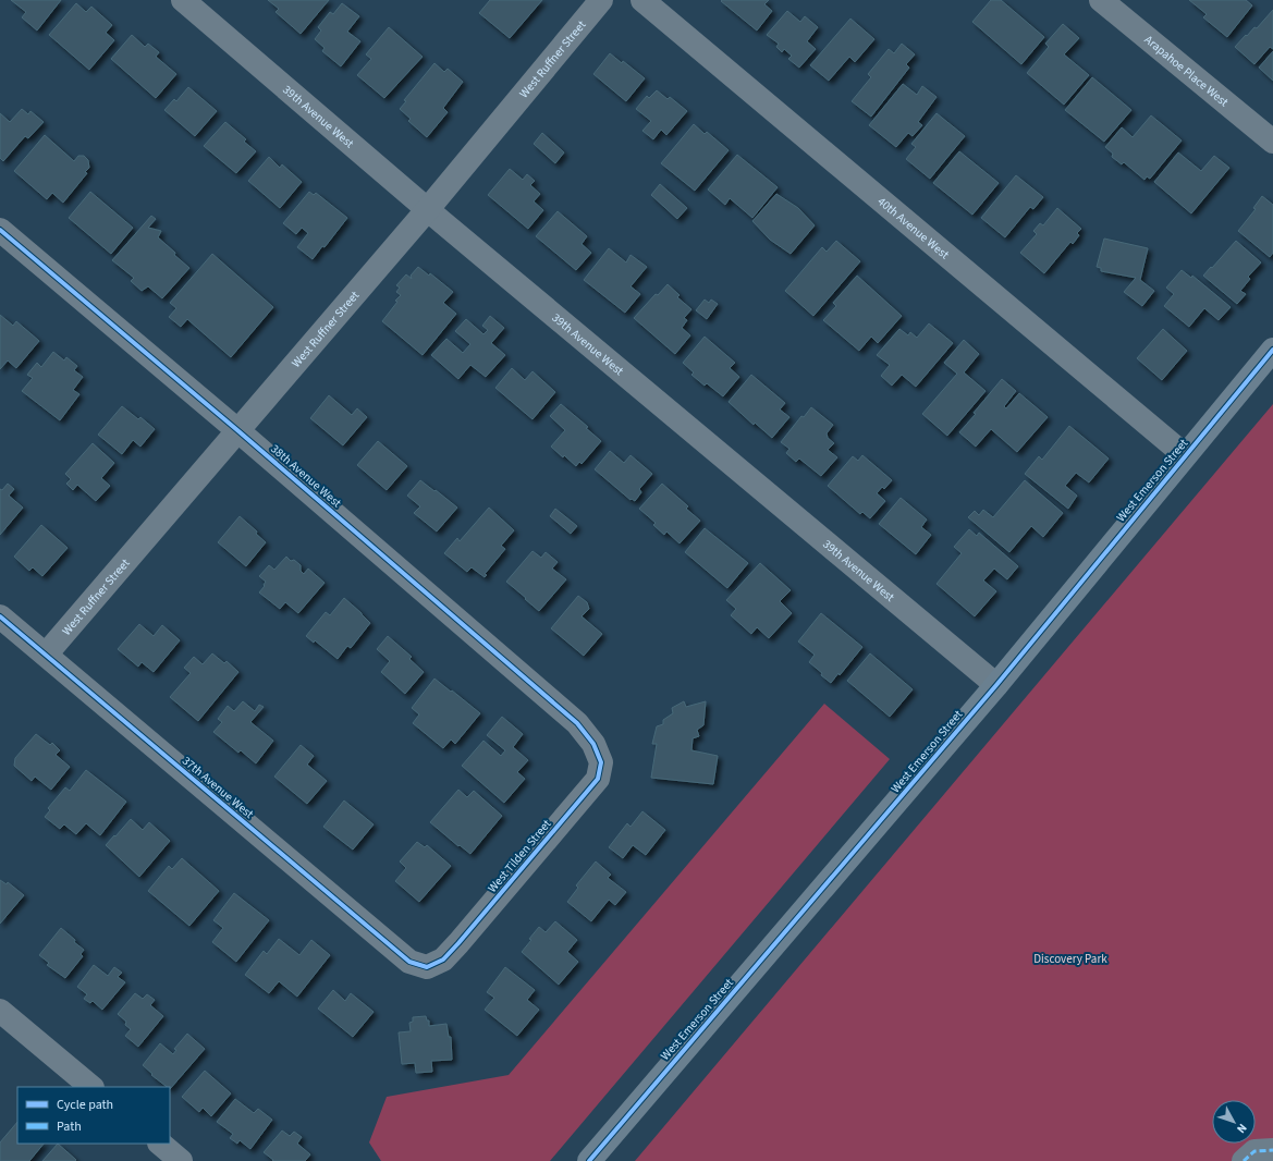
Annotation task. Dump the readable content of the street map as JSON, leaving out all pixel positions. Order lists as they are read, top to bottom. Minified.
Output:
{"streets":{"street":["West Ruffner Street","Arapahoe Place West","39th Avenue West","40th Avenue West","38th Avenue West","West Emerson Street","37th Avenue West","West Tilden Street"]},"crossings":[["West Ruffner Street","39th Avenue West"],["West Ruffner Street","38th Avenue West"],["West Ruffner Street","37th Avenue West"],["39th Avenue West","West Emerson Street"],["40th Avenue West","West Emerson Street"],["38th Avenue West","West Tilden Street"],["37th Avenue West","West Tilden Street"]],"parks":["Discovery Park"],"legend":["Cycle path","Path"],"north":"bottom right"}
